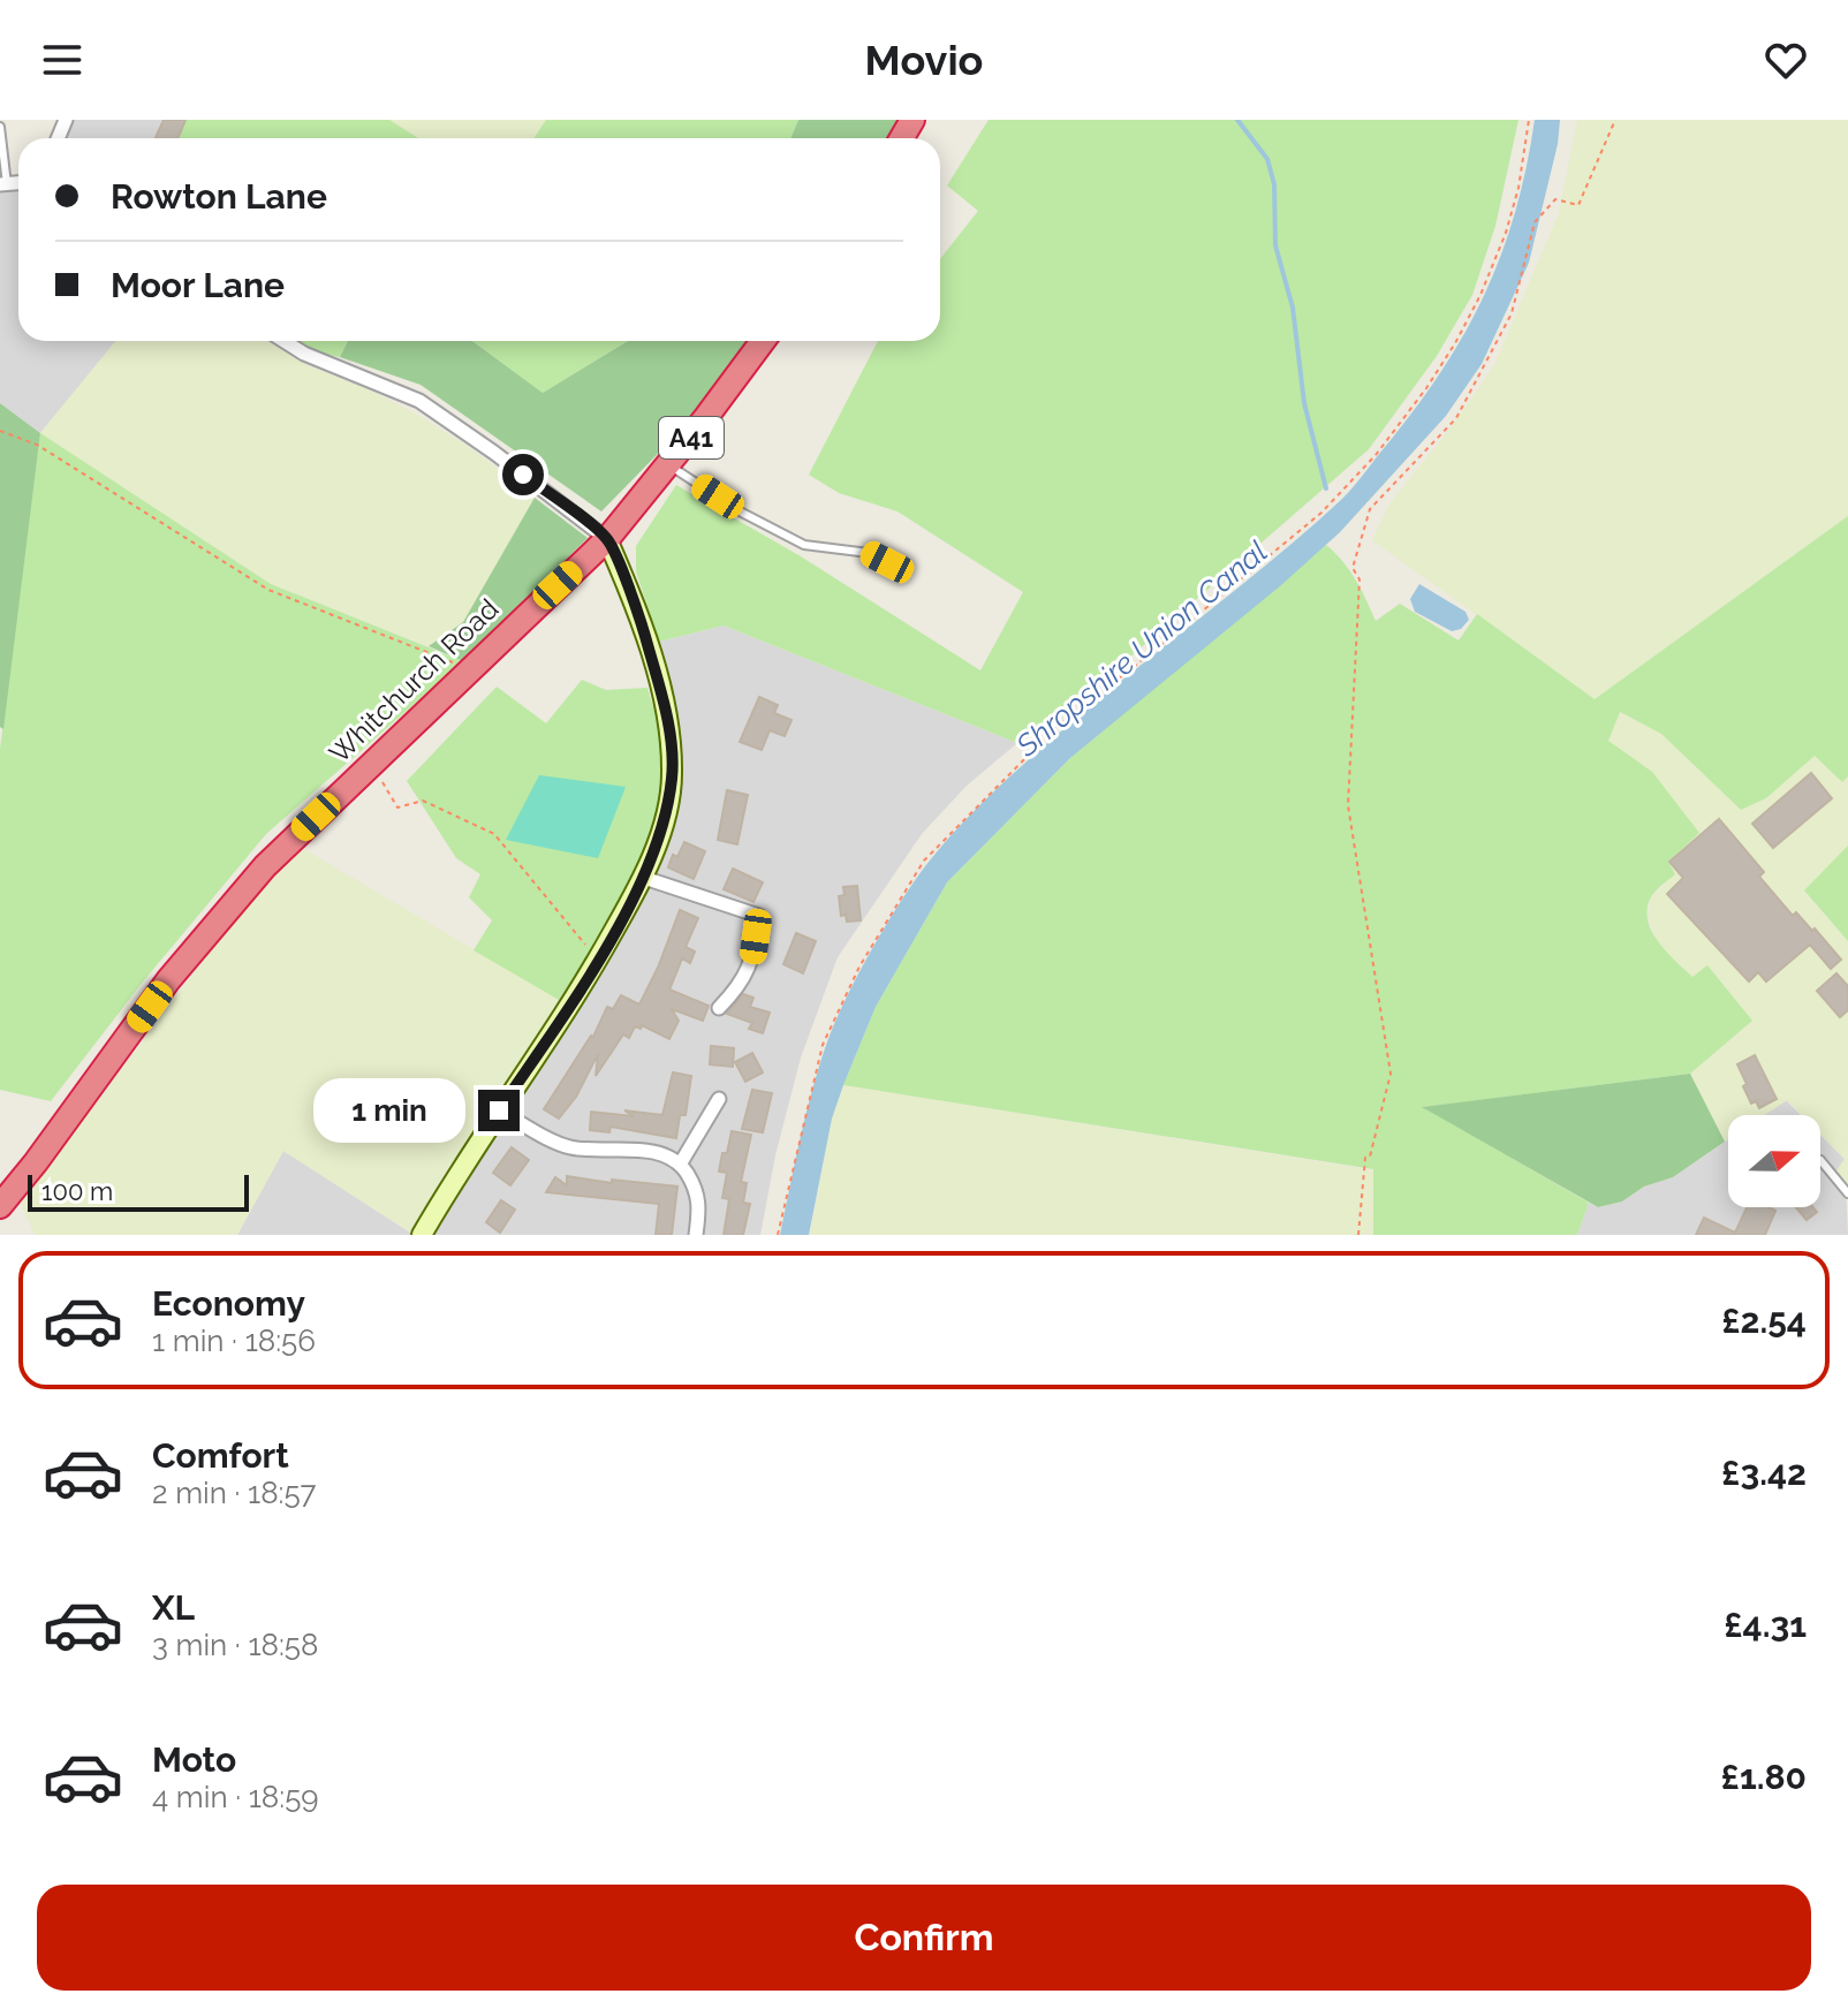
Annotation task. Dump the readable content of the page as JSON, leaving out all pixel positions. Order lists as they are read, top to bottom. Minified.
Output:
{"streets":{"highway":["A41","Whitchurch Road"]},"water":["Shropshire Union Canal"],"scale_bar":"100 m","north":"right","page":{"header":"Movio","banner":["Rowton Lane","Moor Lane"],"bubble":"1 min","scale":"100 m","list":[{"name":"Economy","note":"1 min · 18:56","value":"£2.54"},{"name":"Comfort","note":"2 min · 18:57","value":"£3.42"},{"name":"XL","note":"3 min · 18:58","value":"£4.31"},{"name":"Moto","note":"4 min · 18:59","value":"£1.80"}],"buttons":"Confirm"}}
